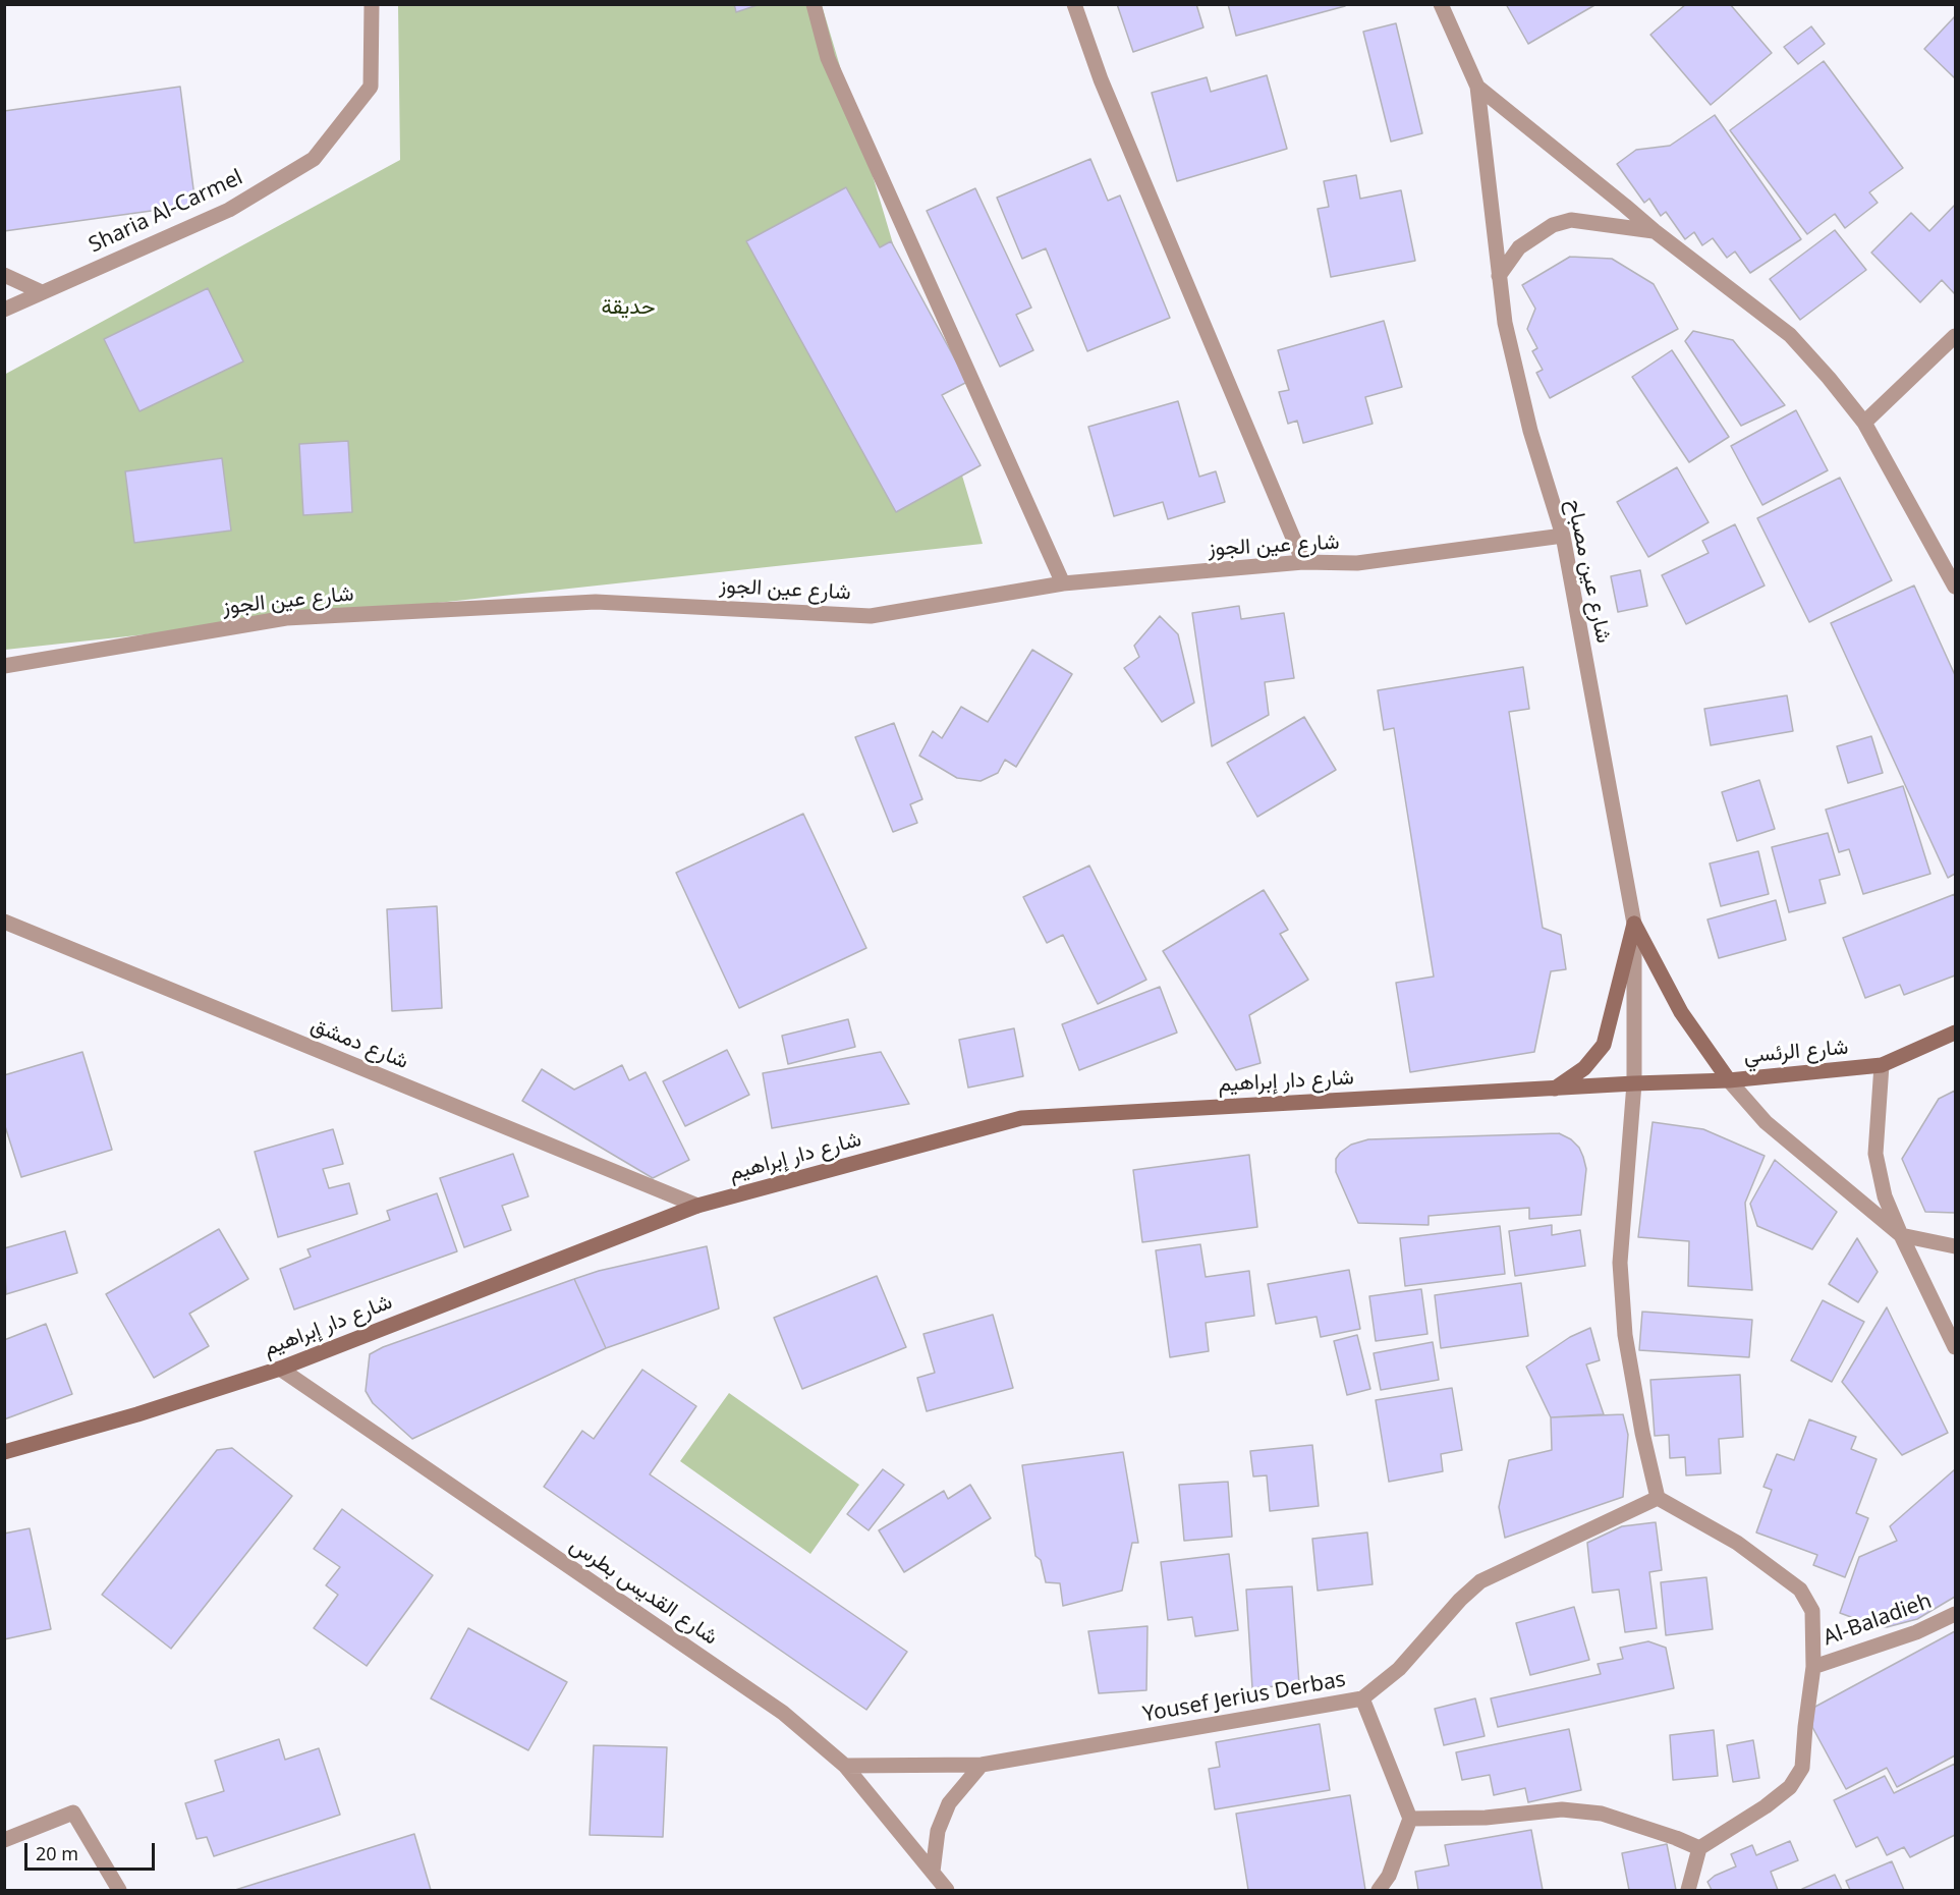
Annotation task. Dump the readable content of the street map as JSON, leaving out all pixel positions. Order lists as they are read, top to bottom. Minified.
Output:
{"streets":{"main road":["شارع الرئسي","شارع دار إبراهيم"],"street":["Sharia Al-Carmel","شارع عين الجوز","شارع عين مصباح","شارع دمشق","شارع القديس بطرس","Al-Baladieh","Yousef Jerius Derbas"]},"crossings":[["شارع عين الجوز","شارع عين مصباح"],["شارع عين مصباح","شارع الرئسي"],["شارع عين مصباح","شارع دار إبراهيم"],["شارع عين مصباح","Yousef Jerius Derbas"],["شارع دمشق","شارع دار إبراهيم"],["شارع الرئسي","شارع دار إبراهيم"],["شارع دار إبراهيم","شارع القديس بطرس"],["شارع القديس بطرس","Yousef Jerius Derbas"]],"parks":["حديقة"],"scale_bar":"20 m"}
